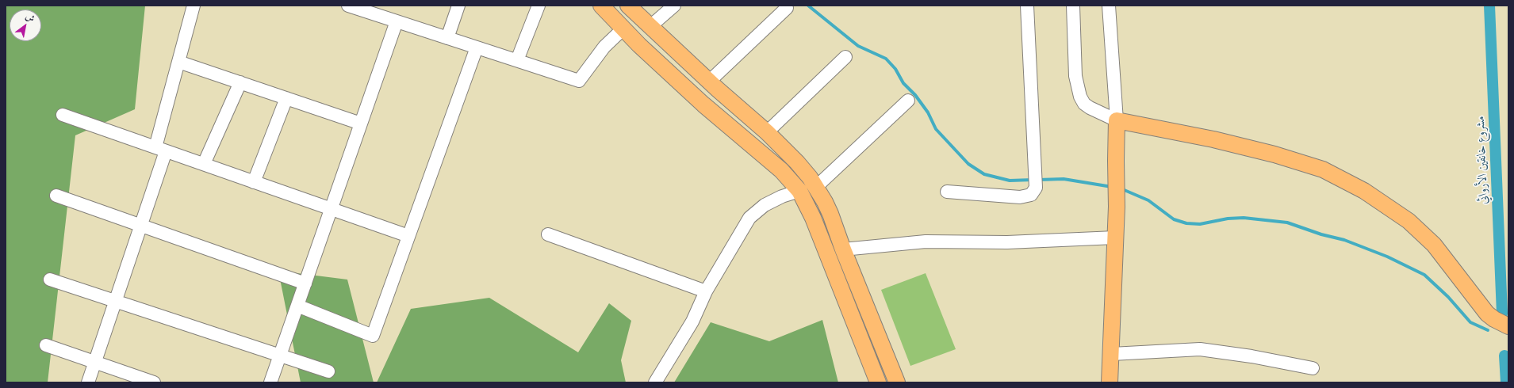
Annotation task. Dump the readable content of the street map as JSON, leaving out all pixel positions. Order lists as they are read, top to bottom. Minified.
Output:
{"water":["مشروع خانقين الأروائي"],"north":"top right"}
